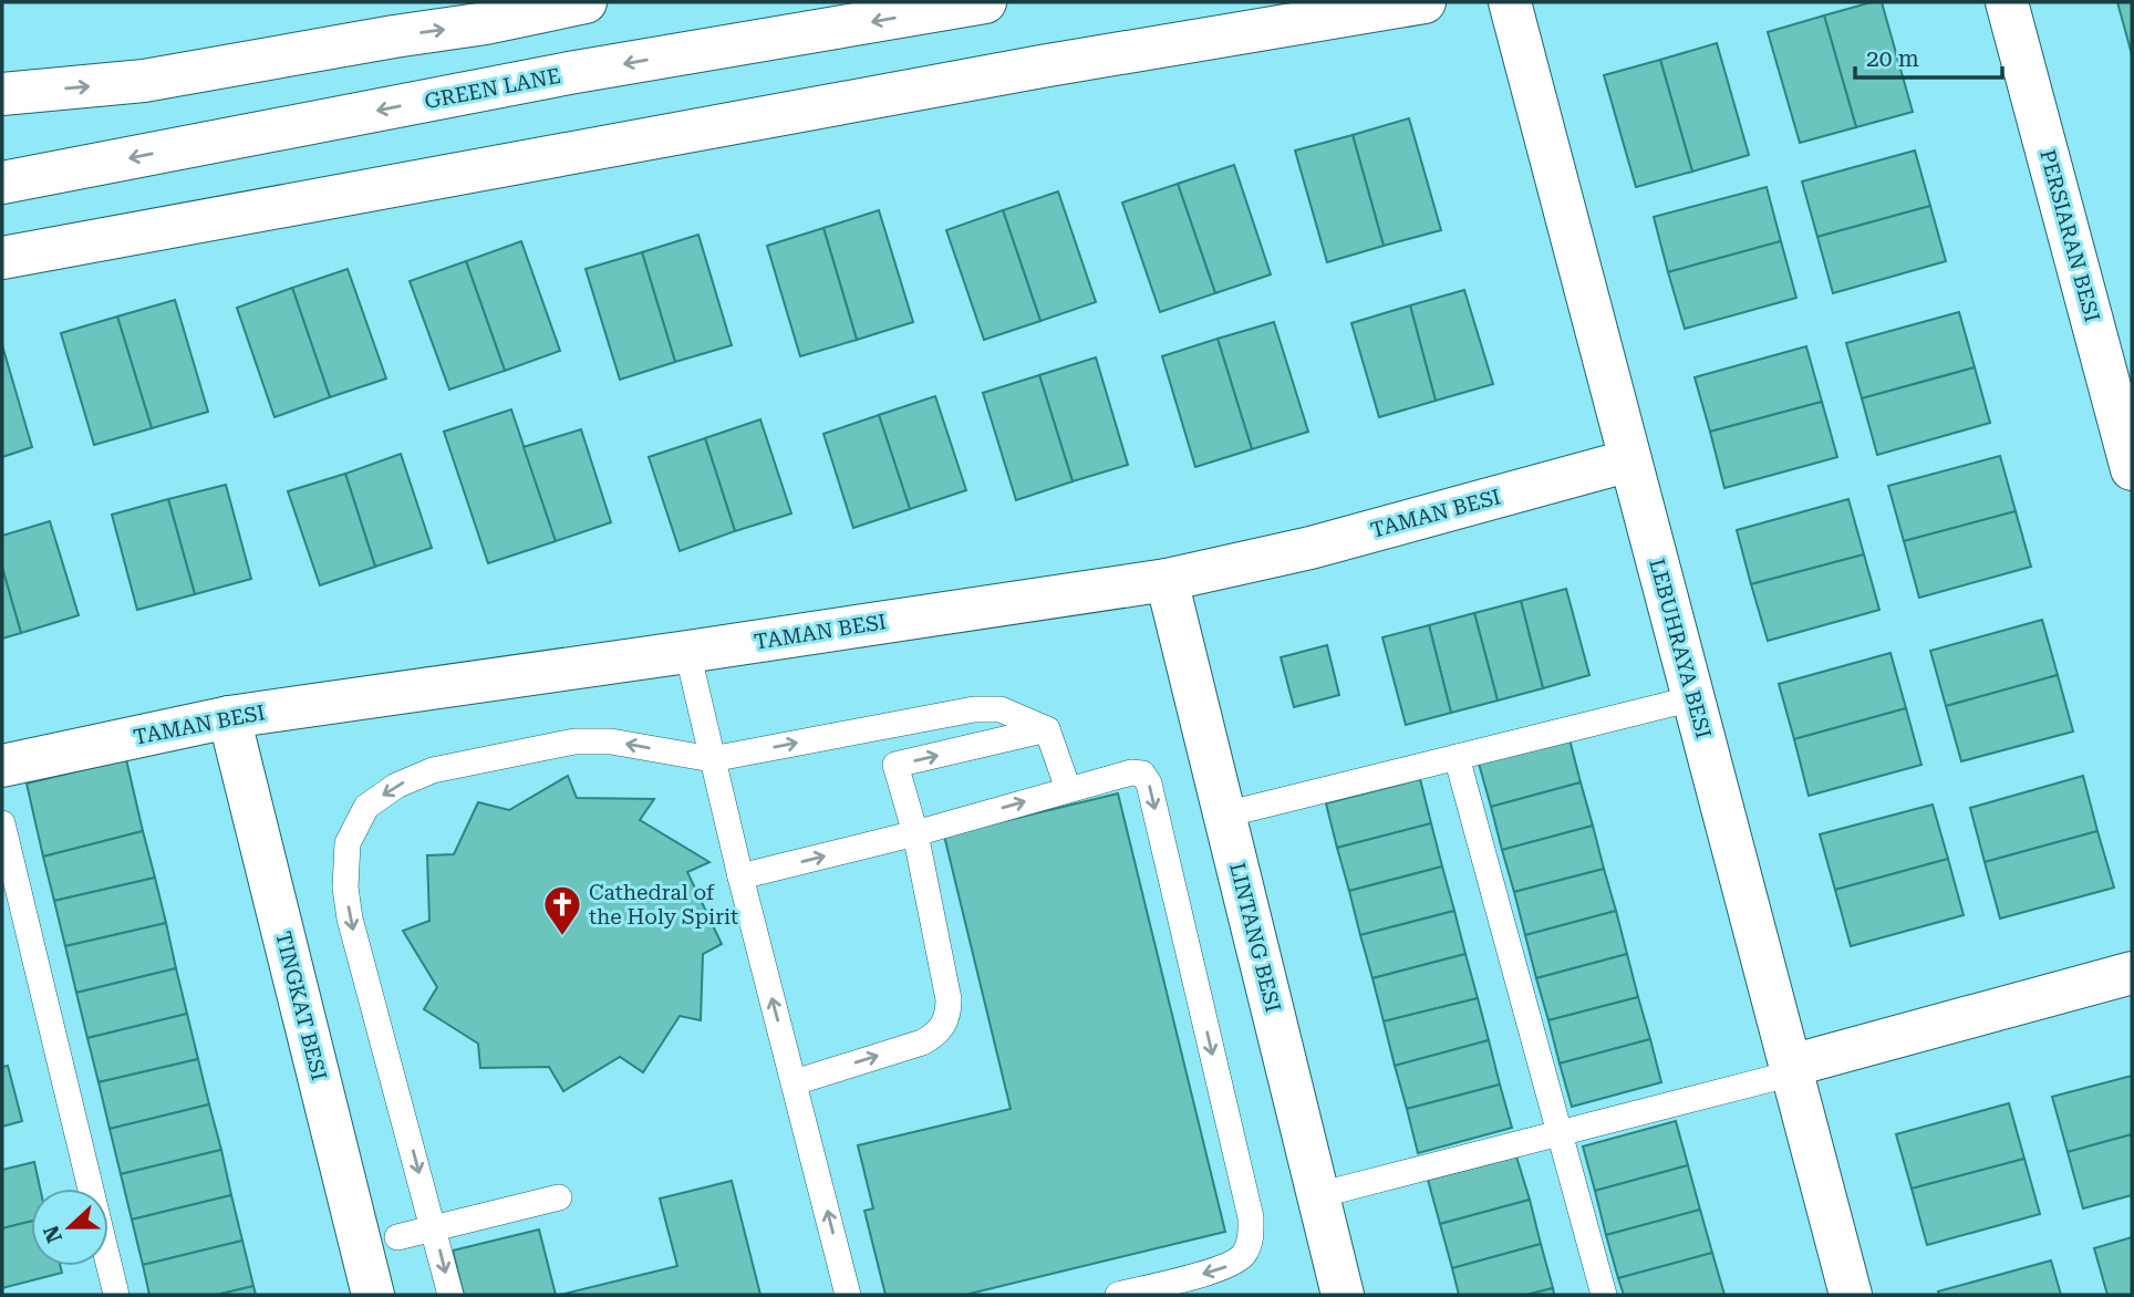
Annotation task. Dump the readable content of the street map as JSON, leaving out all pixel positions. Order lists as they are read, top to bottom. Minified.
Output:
{"streets":{"main road":["GREEN LANE","PERSIARAN BESI","TAMAN BESI","LEBUHRAYA BESI","LINTANG BESI","TINGKAT BESI"]},"crossings":[["TAMAN BESI","LEBUHRAYA BESI"],["TAMAN BESI","LINTANG BESI"],["TAMAN BESI","TINGKAT BESI"]],"places":{"church":["Cathedral of the Holy Spirit"]},"scale_bar":"20 m","north":"left"}
